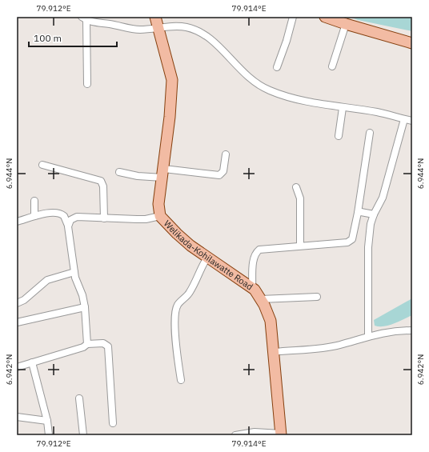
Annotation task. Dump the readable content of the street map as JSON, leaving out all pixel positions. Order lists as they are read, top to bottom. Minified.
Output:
{"streets":{"main road":["Welikada-Kohilawatte Road"]},"scale_bar":"100 m","coordinates":["79.912°E","79.914°E","6.944°N","6.942°N"]}
